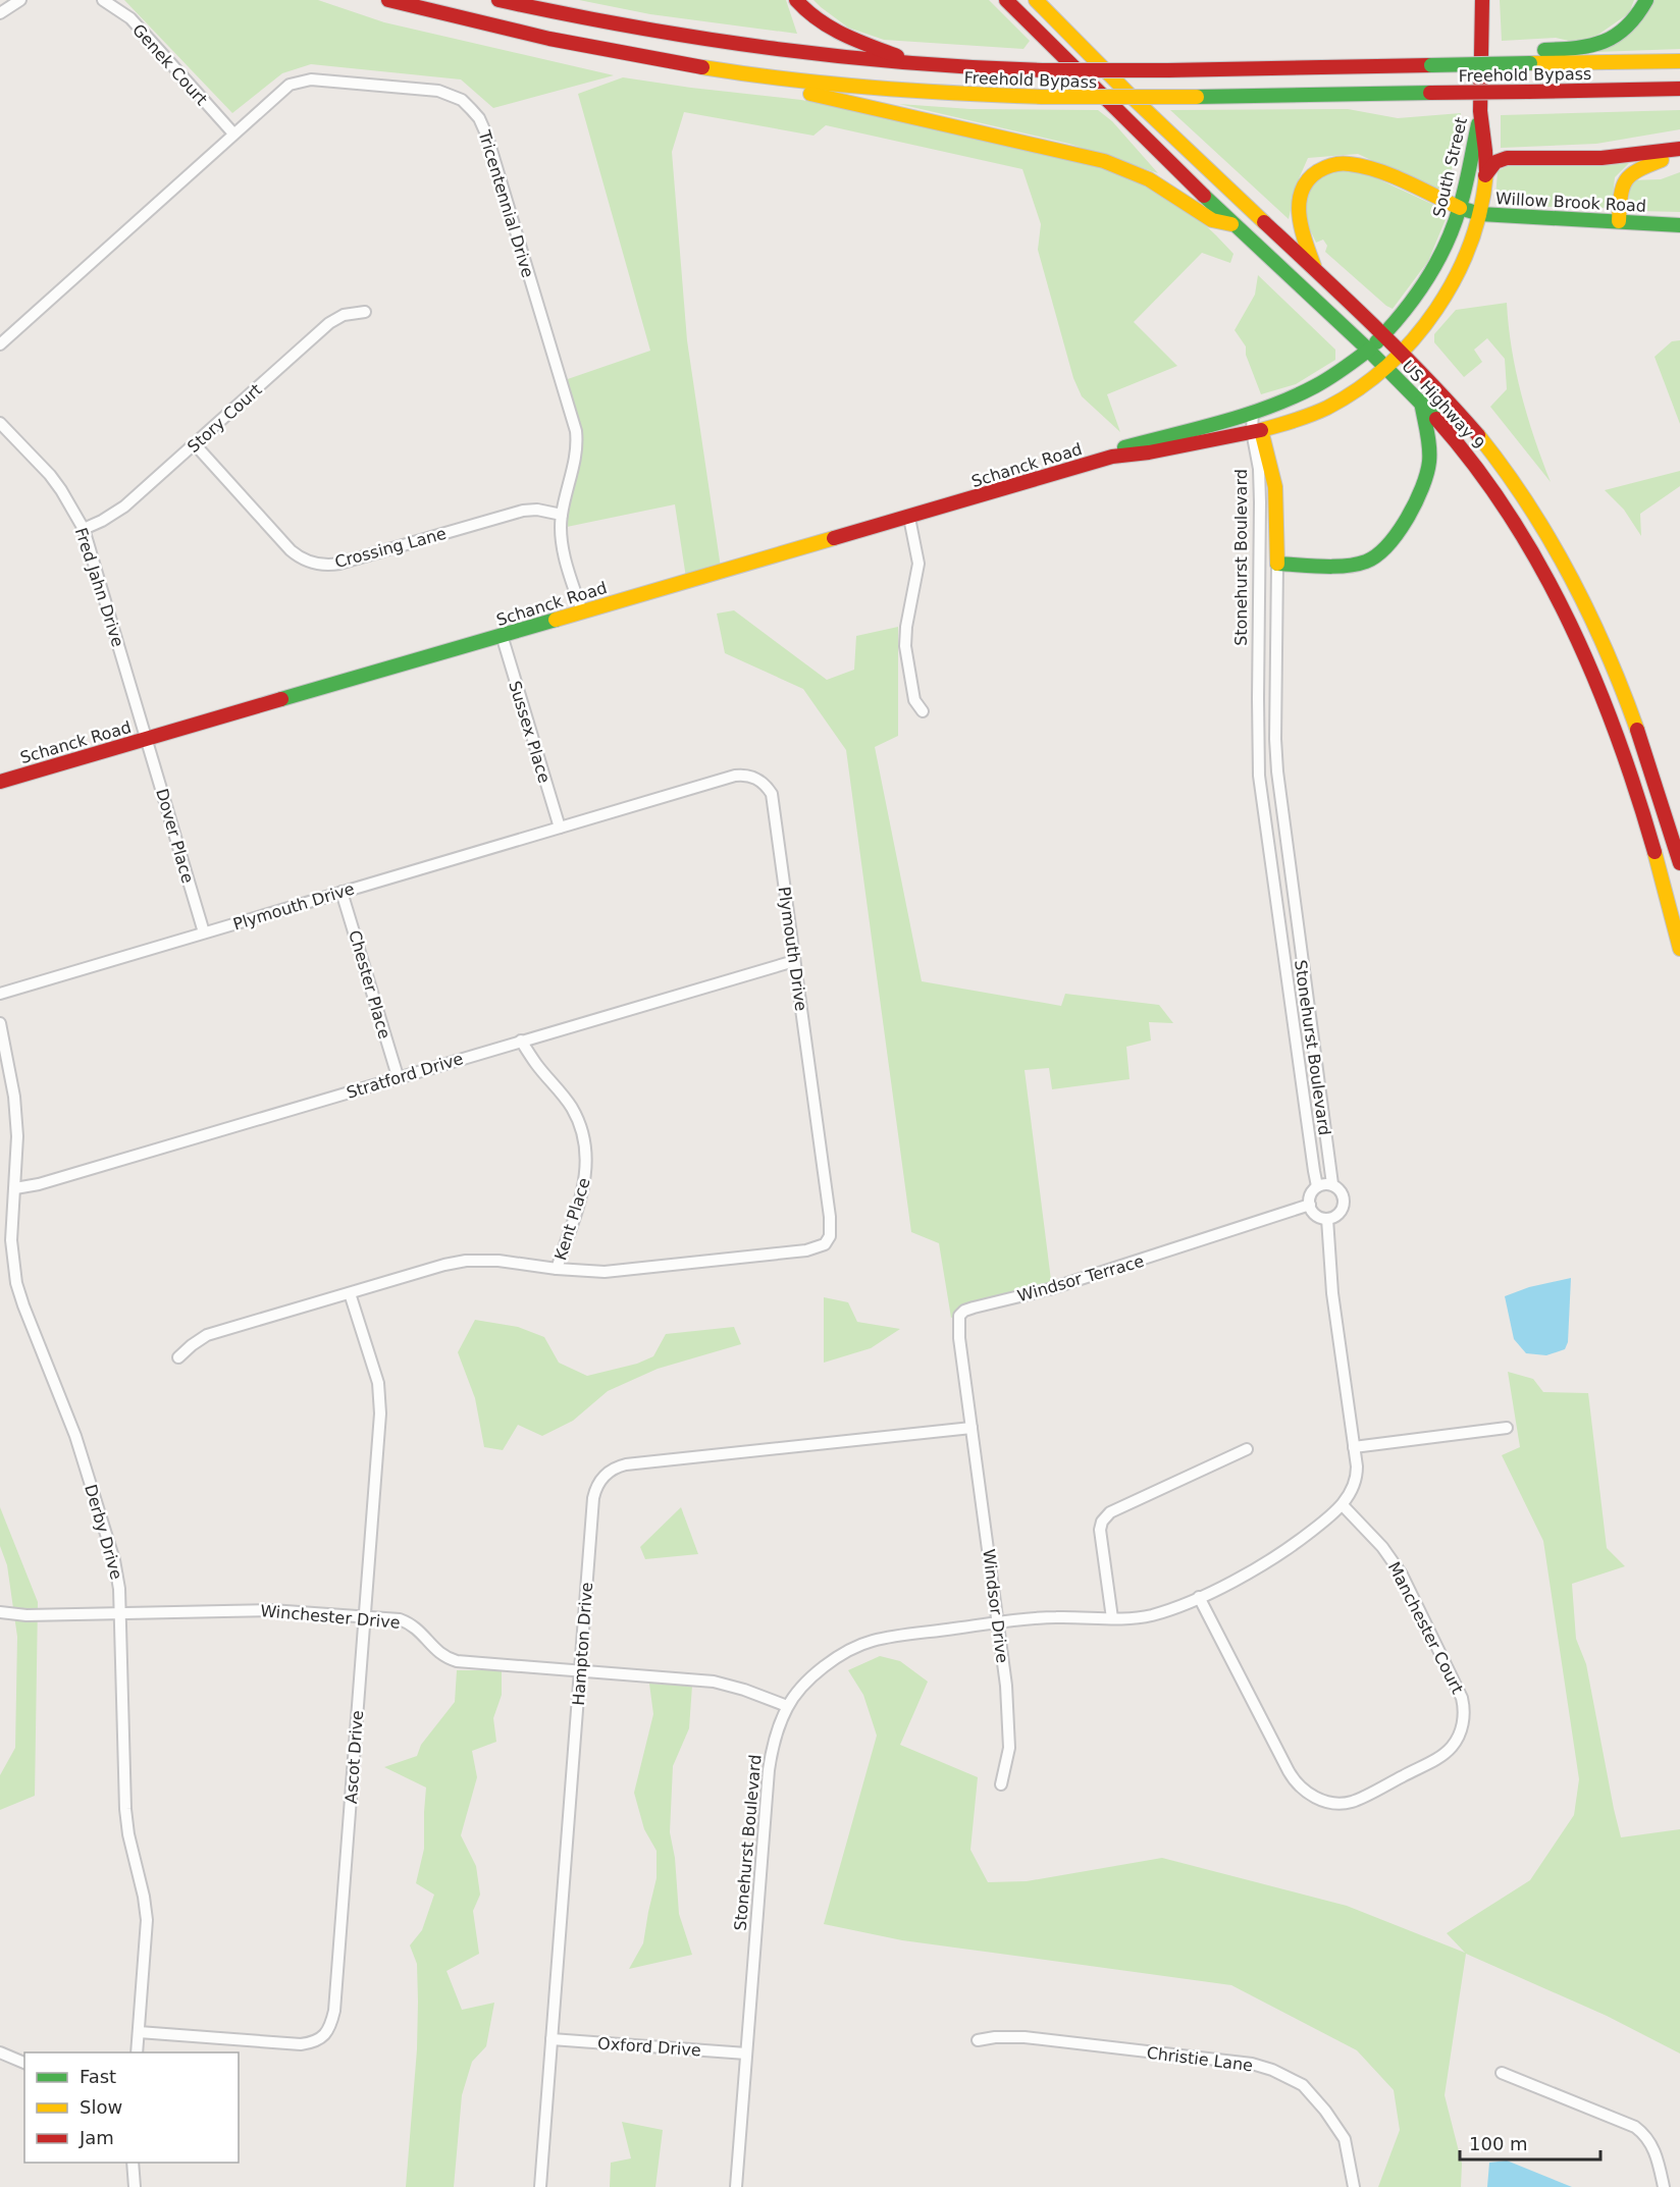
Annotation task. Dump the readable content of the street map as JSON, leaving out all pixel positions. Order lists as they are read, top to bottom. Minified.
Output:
{"streets":{"main road":["Freehold Bypass","South Street","Willow Brook Road","US Highway 9","Schanck Road","Stonehurst Boulevard"],"street":["Genek Court","Tricentennial Drive","Story Court","Crossing Lane","Fred Jahn Drive","Sussex Place","Dover Place","Plymouth Drive","Chester Place","Stratford Drive","Kent Place","Windsor Terrace","Derby Drive","Windsor Drive","Winchester Drive","Manchester Court","Hampton Drive","Ascot Drive","Oxford Drive","Christie Lane"]},"crossings":[["Genek Court","Tricentennial Drive"],["South Street","Willow Brook Road"],["South Street","US Highway 9"],["South Street","Schanck Road"],["Willow Brook Road","US Highway 9"],["Tricentennial Drive","Schanck Road"],["Tricentennial Drive","Crossing Lane"],["US Highway 9","Schanck Road"],["Story Court","Crossing Lane"],["Story Court","Fred Jahn Drive"],["Schanck Road","Stonehurst Boulevard"],["Schanck Road","Fred Jahn Drive"],["Schanck Road","Sussex Place"],["Schanck Road","Dover Place"],["Stonehurst Boulevard","Windsor Terrace"],["Stonehurst Boulevard","Windsor Drive"],["Stonehurst Boulevard","Winchester Drive"],["Stonehurst Boulevard","Manchester Court"],["Stonehurst Boulevard","Oxford Drive"],["Fred Jahn Drive","Dover Place"],["Sussex Place","Plymouth Drive"],["Dover Place","Plymouth Drive"],["Plymouth Drive","Chester Place"],["Plymouth Drive","Stratford Drive"],["Plymouth Drive","Kent Place"],["Plymouth Drive","Ascot Drive"],["Chester Place","Stratford Drive"],["Stratford Drive","Kent Place"],["Stratford Drive","Derby Drive"],["Windsor Terrace","Windsor Drive"],["Windsor Terrace","Hampton Drive"],["Derby Drive","Winchester Drive"],["Derby Drive","Ascot Drive"],["Windsor Drive","Hampton Drive"],["Winchester Drive","Hampton Drive"],["Winchester Drive","Ascot Drive"],["Hampton Drive","Oxford Drive"]],"legend":["Fast","Slow","Jam"],"scale_bar":"100 m"}
